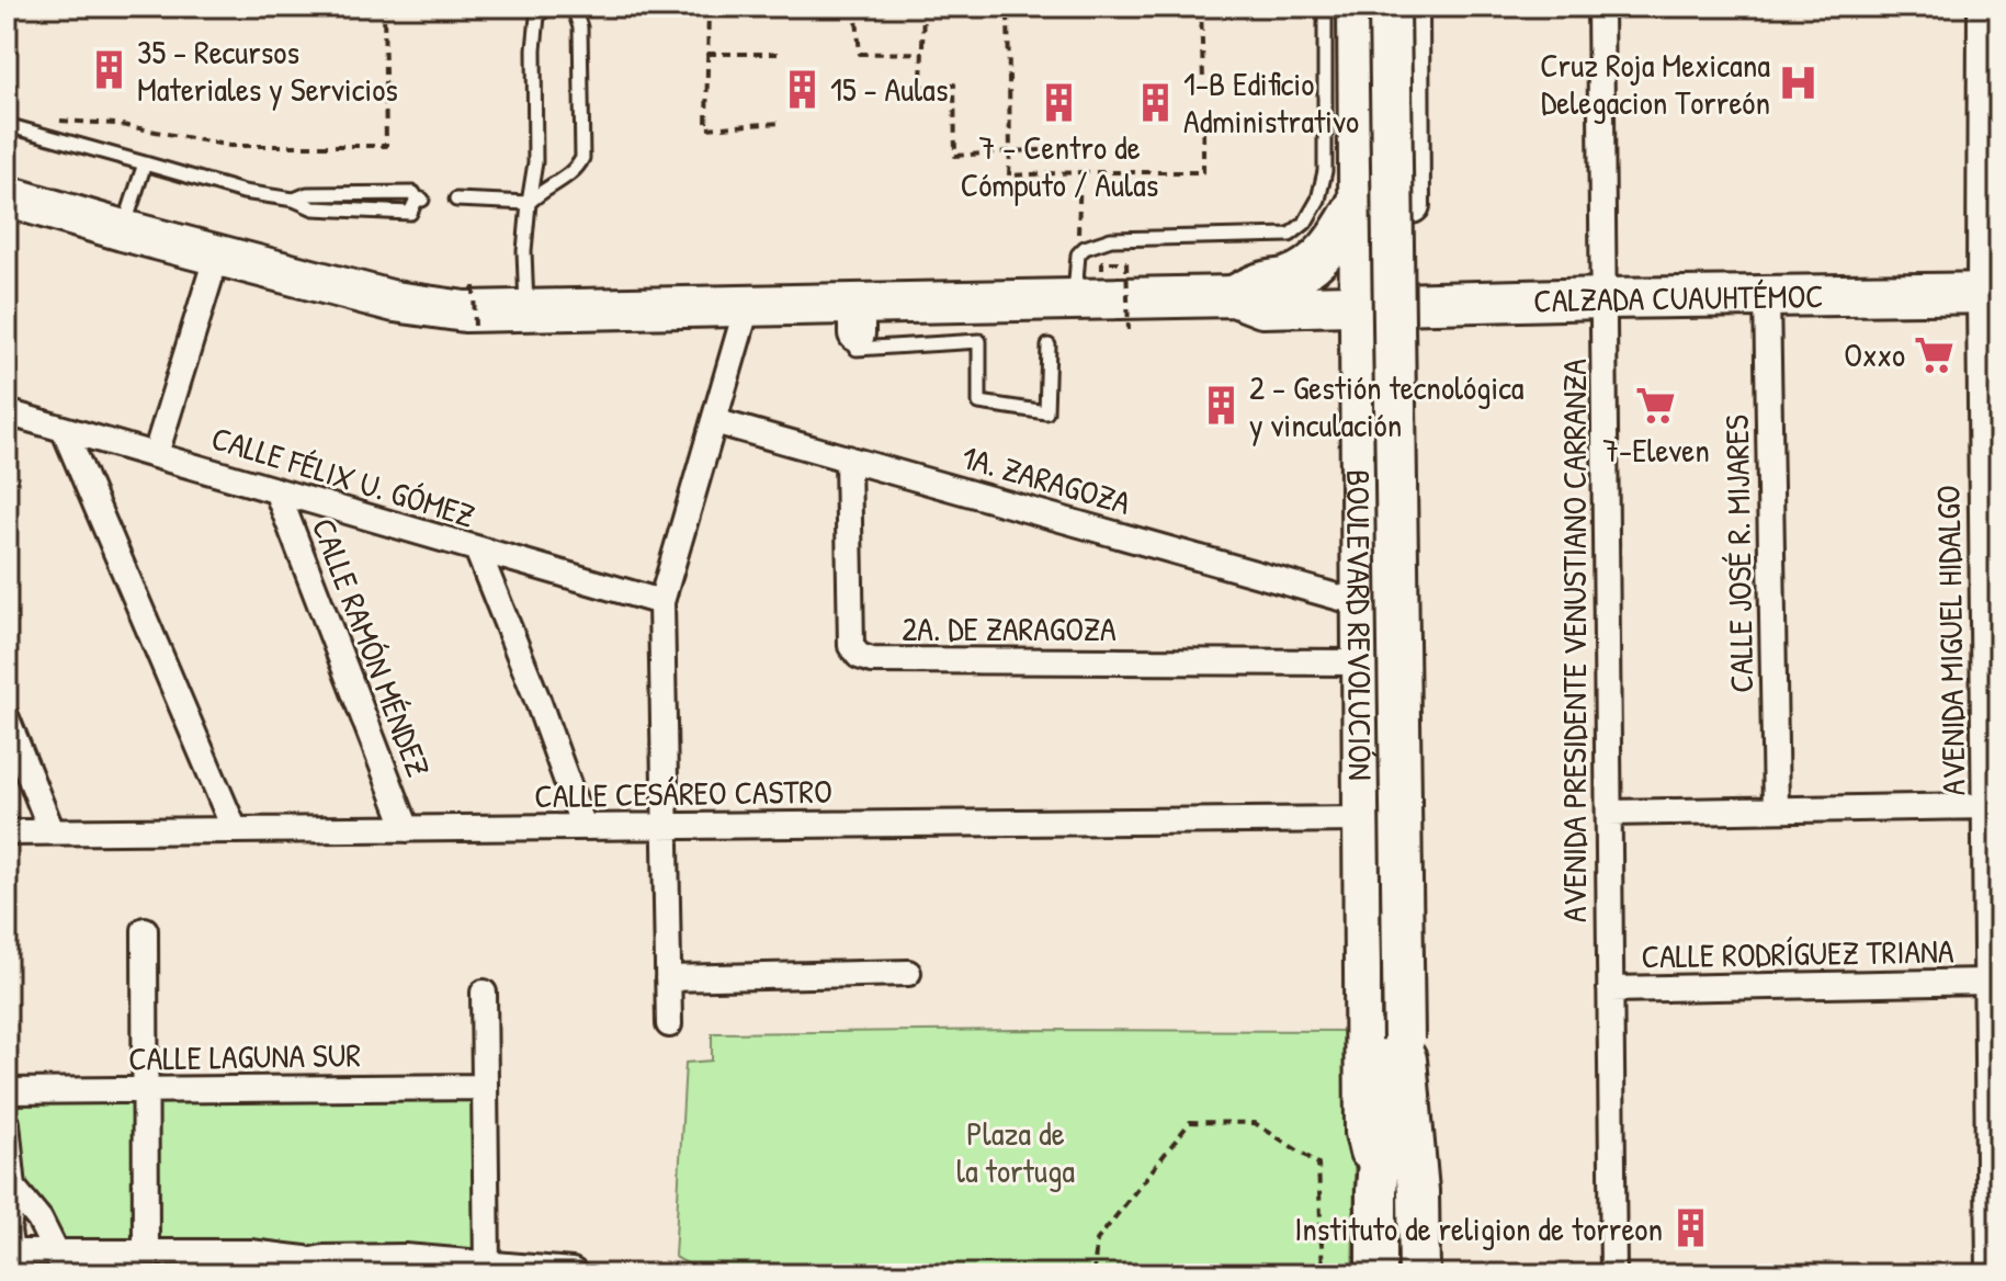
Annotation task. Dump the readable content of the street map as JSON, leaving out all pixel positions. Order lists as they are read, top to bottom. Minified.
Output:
{"streets":{"main road":["CALZADA CUAUHTÉMOC","BOULEVARD REVOLUCIÓN"],"street":["CALLE FÉLIX U. GÓMEZ","1A. ZARAGOZA","CALLE JOSÉ R. MIJARES","2A. DE ZARAGOZA","AVENIDA PRESIDENTE VENUSTIANO CARRANZA","AVENIDA MIGUEL HIDALGO","CALLE RAMÓN MÉNDEZ","CALLE CESÁREO CASTRO","CALLE RODRÍGUEZ TRIANA","CALLE LAGUNA SUR"]},"crossings":[["CALZADA CUAUHTÉMOC","CALLE JOSÉ R. MIJARES"],["CALZADA CUAUHTÉMOC","BOULEVARD REVOLUCIÓN"],["CALZADA CUAUHTÉMOC","AVENIDA PRESIDENTE VENUSTIANO CARRANZA"],["CALZADA CUAUHTÉMOC","AVENIDA MIGUEL HIDALGO"],["CALLE FÉLIX U. GÓMEZ","CALLE RAMÓN MÉNDEZ"],["1A. ZARAGOZA","BOULEVARD REVOLUCIÓN"],["1A. ZARAGOZA","2A. DE ZARAGOZA"],["BOULEVARD REVOLUCIÓN","2A. DE ZARAGOZA"],["BOULEVARD REVOLUCIÓN","CALLE CESÁREO CASTRO"],["AVENIDA PRESIDENTE VENUSTIANO CARRANZA","CALLE RODRÍGUEZ TRIANA"],["AVENIDA MIGUEL HIDALGO","CALLE RODRÍGUEZ TRIANA"],["CALLE RAMÓN MÉNDEZ","CALLE CESÁREO CASTRO"]],"parks":["Plaza de la tortuga"],"places":{"building":["35 - Recursos Materiales y Servicios","15 - Aulas","7 - Centro de Cómputo / Aulas","1-B Edificio Administrativo","2 - Gestión tecnológica y vinculación","Instituto de religion de torreon"],"hospital":["Cruz Roja Mexicana Delegacion Torreón"],"supermarket":["Oxxo","7-Eleven"]}}
